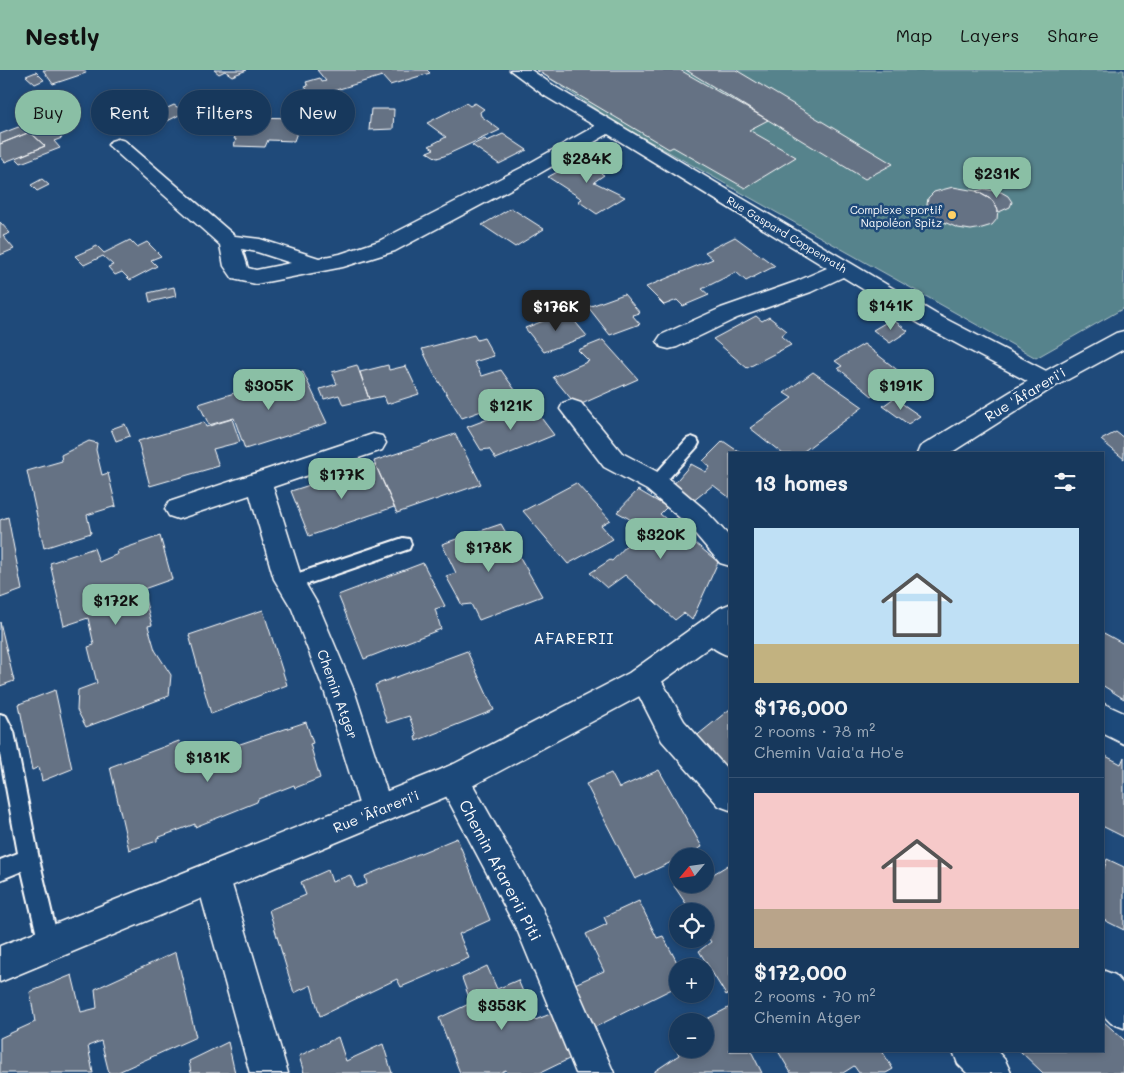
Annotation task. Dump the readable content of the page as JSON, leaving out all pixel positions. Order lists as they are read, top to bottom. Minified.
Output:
{"streets":{"street":["Rue Gaspard Coppenrath","Rue 'Āfareri'i","Chemin Atger","Chemin Afarerii Piti"]},"crossings":[["Rue Gaspard Coppenrath","Rue 'Āfareri'i"],["Rue 'Āfareri'i","Chemin Atger"],["Rue 'Āfareri'i","Chemin Afarerii Piti"]],"districts":["AFARERII"],"places":["Complexe sportif Napoléon Spitz"],"north":"bottom left","page":{"header":"Nestly","nav":["Map","Layers","Share"],"chip":["Buy","Rent","Filters","New"],"price":["$284K","$231K","$141K","$176K","$305K","$191K","$121K","$177K","$320K","$178K","$172K","$181K","$353K"],"heading":"13 homes","list":[{"name":"$176,000","note":"2 rooms · 78 m² · Chemin Vaia'a Ho'e"},{"name":"$172,000","note":"2 rooms · 70 m² · Chemin Atger"}],"map_buttons":["+","−"]}}
